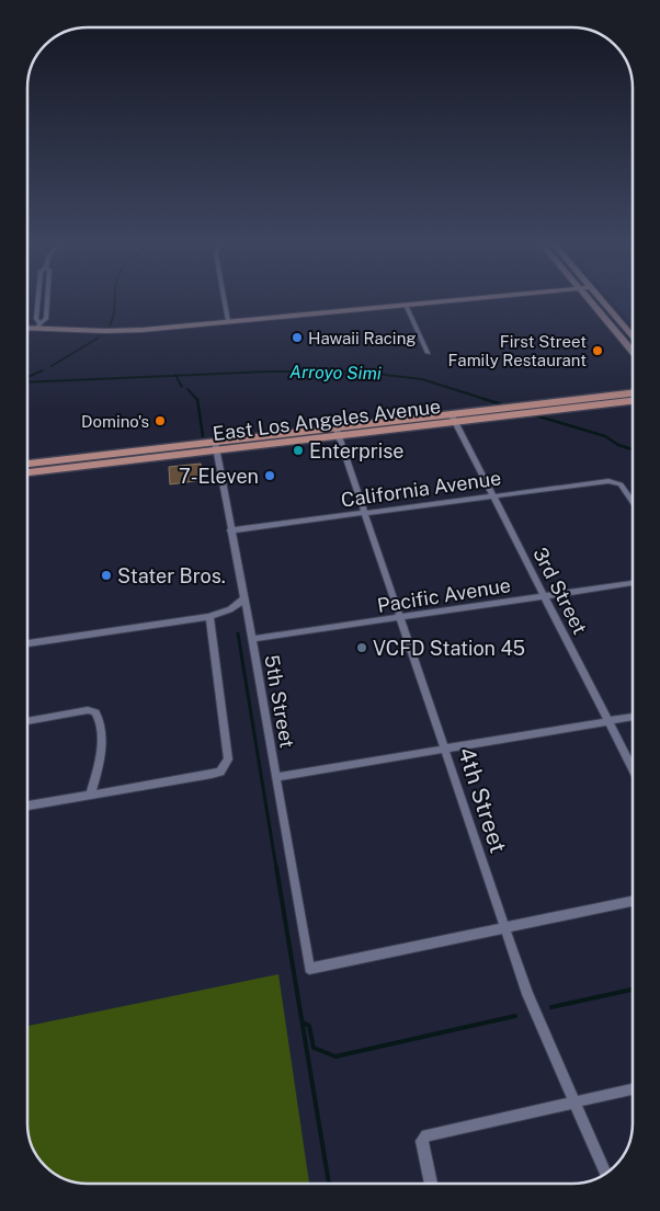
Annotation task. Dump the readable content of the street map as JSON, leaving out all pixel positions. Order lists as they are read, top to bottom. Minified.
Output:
{"streets":{"main road":["East Los Angeles Avenue"],"street":["California Avenue","3rd Street","Pacific Avenue","5th Street","4th Street"]},"crossings":[["East Los Angeles Avenue","3rd Street"],["East Los Angeles Avenue","5th Street"],["East Los Angeles Avenue","4th Street"],["California Avenue","3rd Street"],["California Avenue","5th Street"],["California Avenue","4th Street"],["3rd Street","Pacific Avenue"],["Pacific Avenue","5th Street"],["Pacific Avenue","4th Street"],["5th Street","4th Street"]],"water":["Arroyo Simi"],"places":["Hawaii Racing","First Street Family Restaurant","Domino's","Enterprise","7-Eleven","Stater Bros.","VCFD Station 45"]}
